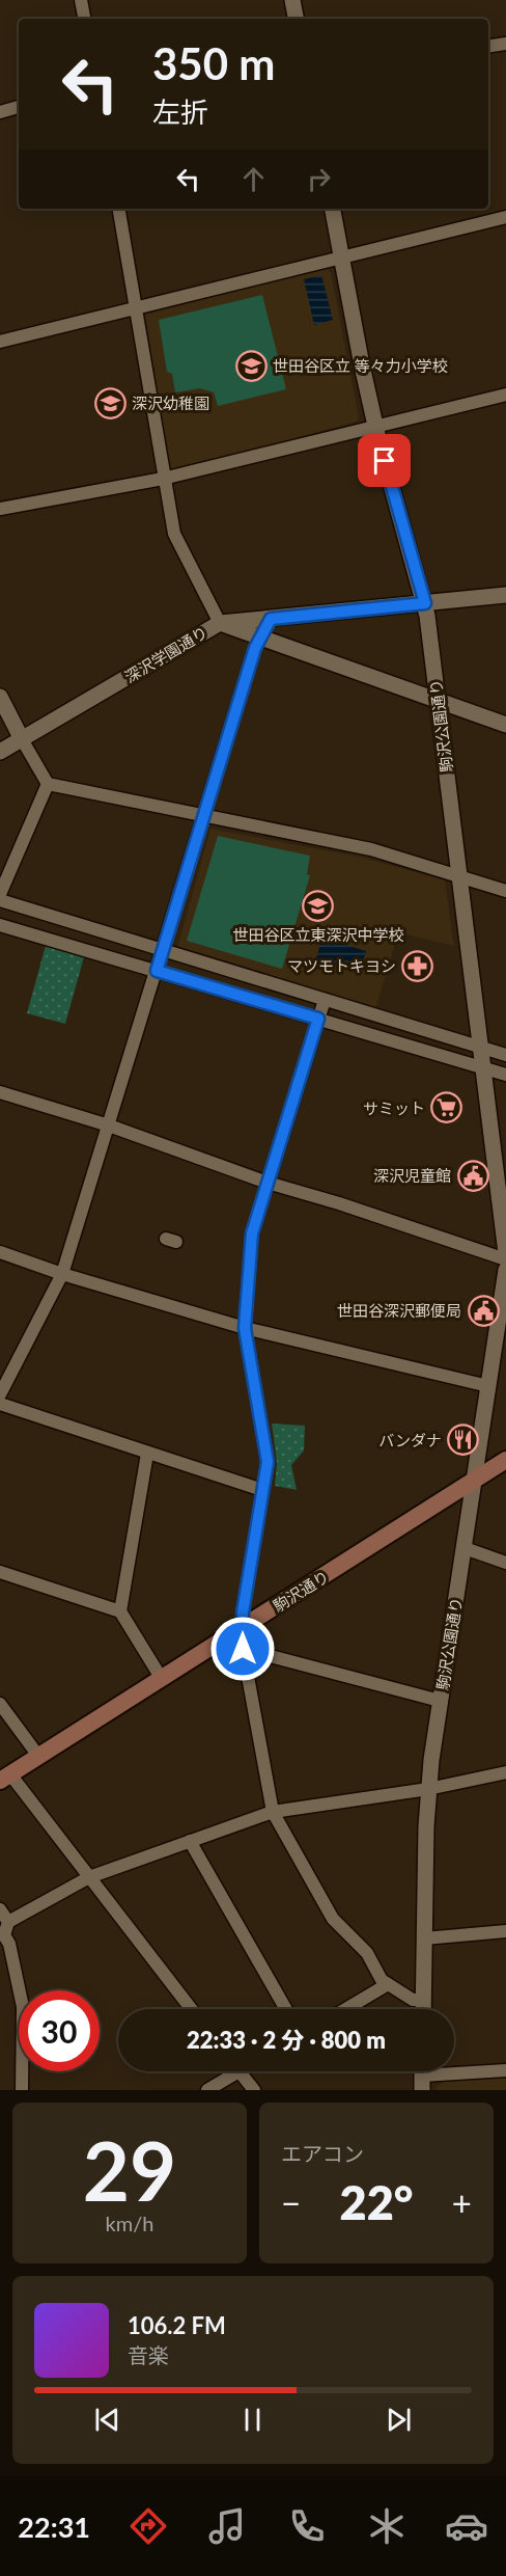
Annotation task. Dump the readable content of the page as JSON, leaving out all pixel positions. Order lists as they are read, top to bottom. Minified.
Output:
{"streets":{"main road":["駒沢通り"],"street":["深沢学園通り","駒沢公園通り"]},"crossings":[["深沢学園通り","駒沢公園通り"],["駒沢公園通り","駒沢通り"]],"places":{"school or university":["世田谷区立 等々力小学校","深沢幼稚園","世田谷区立東深沢中学校"],"pharmacy":["マツモトキヨシ"],"supermarket":["サミット"],"public building":["深沢児童館","世田谷深沢郵便局"],"restaurant":["バンダナ"]},"page":{"turn":["350 m","左折"],"limit":"30","trip":"22:33 · 2 分 · 800 m","tile":[["29","km/h"],"エアコン"],"heat":["−","22°","+"],"song":["106.2 FM","音楽"],"tabs":"22:31"}}
